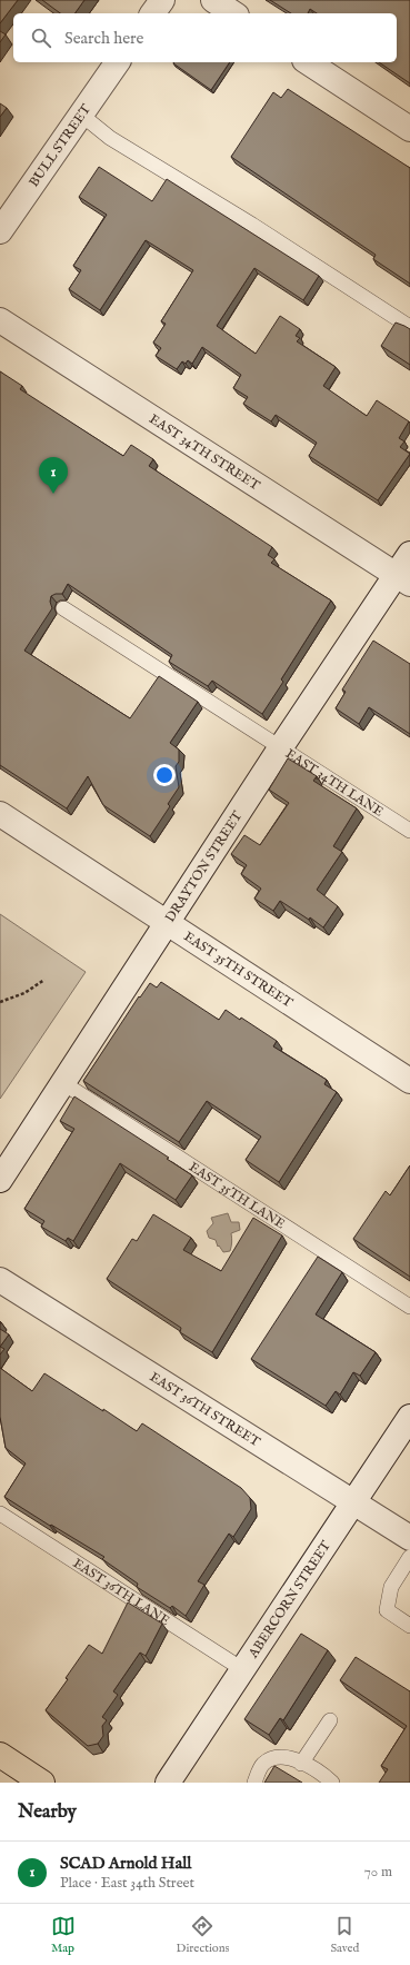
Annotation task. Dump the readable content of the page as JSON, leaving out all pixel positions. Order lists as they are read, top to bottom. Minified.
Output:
{"streets":{"street":["BULL STREET","EAST 34TH STREET","DRAYTON STREET","EAST 35TH STREET","EAST 36TH STREET","ABERCORN STREET"],"lane":["EAST 34TH LANE","EAST 35TH LANE","EAST 36TH LANE"]},"crossings":[["EAST 34TH STREET","DRAYTON STREET"],["EAST 34TH LANE","DRAYTON STREET"],["DRAYTON STREET","EAST 35TH STREET"],["DRAYTON STREET","EAST 35TH LANE"],["EAST 36TH STREET","ABERCORN STREET"],["EAST 36TH LANE","ABERCORN STREET"]],"page":{"search":"Search here","pins":"1","heading":"Nearby","list":[{"mark":"1","name":"SCAD Arnold Hall","note":"Place · East 34th Street","value":"70 m"}],"nav":["Map","Directions","Saved"]}}
